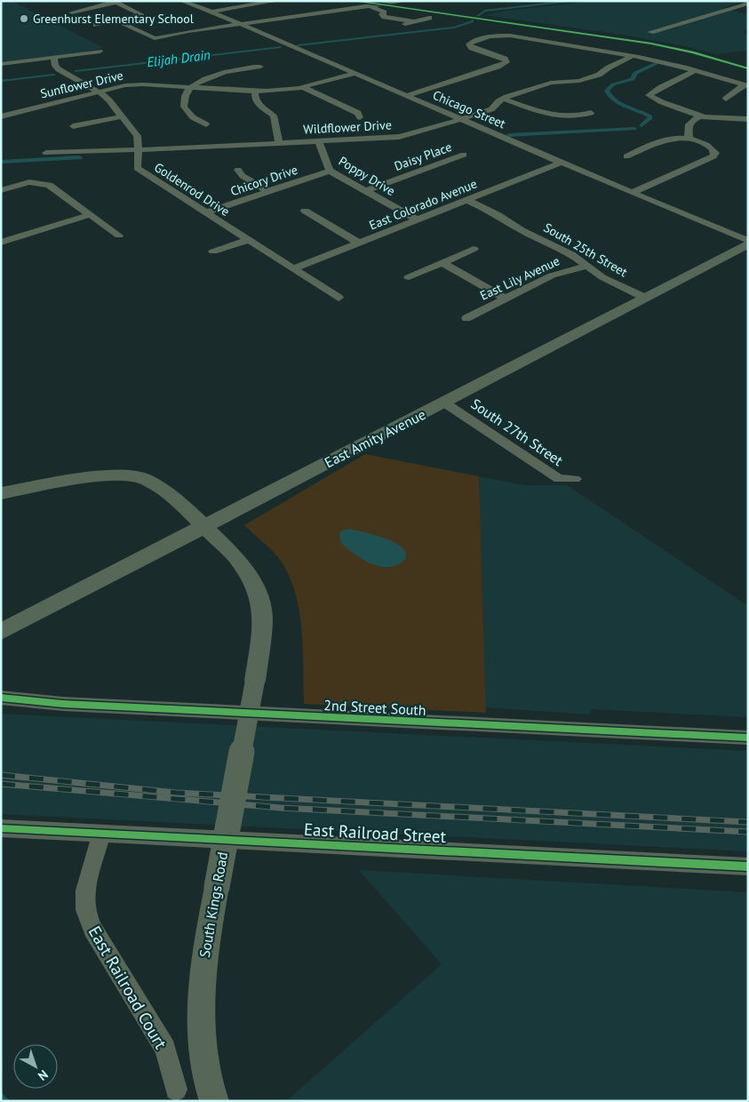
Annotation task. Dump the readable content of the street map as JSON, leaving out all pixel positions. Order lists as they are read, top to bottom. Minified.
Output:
{"streets":{"main road":["East Amity Avenue","South Kings Road"],"street":["Sunflower Drive","Chicago Street","Wildflower Drive","Daisy Place","Poppy Drive","Chicory Drive","Goldenrod Drive","East Colorado Avenue","South 25th Street","East Lily Avenue","South 27th Street","2nd Street South","East Railroad Street","East Railroad Court"]},"crossings":[["Sunflower Drive","Chicago Street"],["Sunflower Drive","Goldenrod Drive"],["Chicago Street","Wildflower Drive"],["Chicago Street","East Colorado Avenue"],["Chicago Street","East Amity Avenue"],["Wildflower Drive","Poppy Drive"],["Wildflower Drive","Goldenrod Drive"],["Daisy Place","Poppy Drive"],["Poppy Drive","Chicory Drive"],["Poppy Drive","East Colorado Avenue"],["Chicory Drive","Goldenrod Drive"],["Goldenrod Drive","East Colorado Avenue"],["East Colorado Avenue","South 25th Street"],["South 25th Street","East Lily Avenue"],["South 25th Street","East Amity Avenue"],["South 27th Street","East Amity Avenue"],["East Amity Avenue","South Kings Road"],["East Railroad Street","East Railroad Court"]],"water":["Elijah Drain"],"places":["Greenhurst Elementary School"],"north":"bottom right"}
